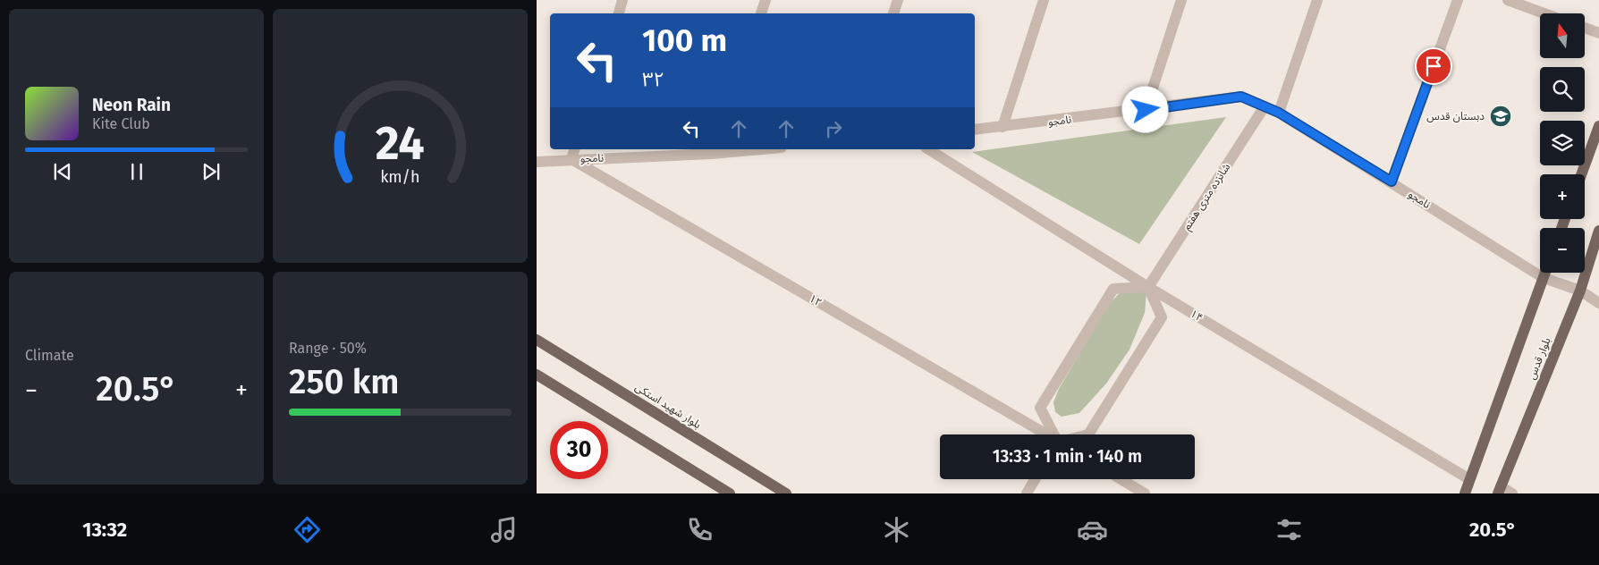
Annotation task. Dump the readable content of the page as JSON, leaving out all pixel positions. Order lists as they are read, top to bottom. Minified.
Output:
{"streets":{"main road":["بلوار قدس","بلوار شهید استکی"],"street":["نامجو","شانزده متری هفتم","۱۲","۱۴"]},"crossings":[["نامجو","شانزده متری هفتم"],["نامجو","۱۲"],["نامجو","بلوار قدس"],["شانزده متری هفتم","۱۴"],["۱۴","بلوار قدس"]],"places":{"school or university":["دبستان قدس"]},"north":"top","page":{"map_buttons":["+","−"],"turn":["100 m","۳۲"],"song":["Neon Rain","Kite Club"],"tile":["Climate",["Range · 50%","250 km"]],"heat":["−","20.5°","+"],"limit":"30","trip":"13:33 · 1 min · 140 m","tabs":["13:32","20.5°"],"gauge":["24","km/h"]}}
